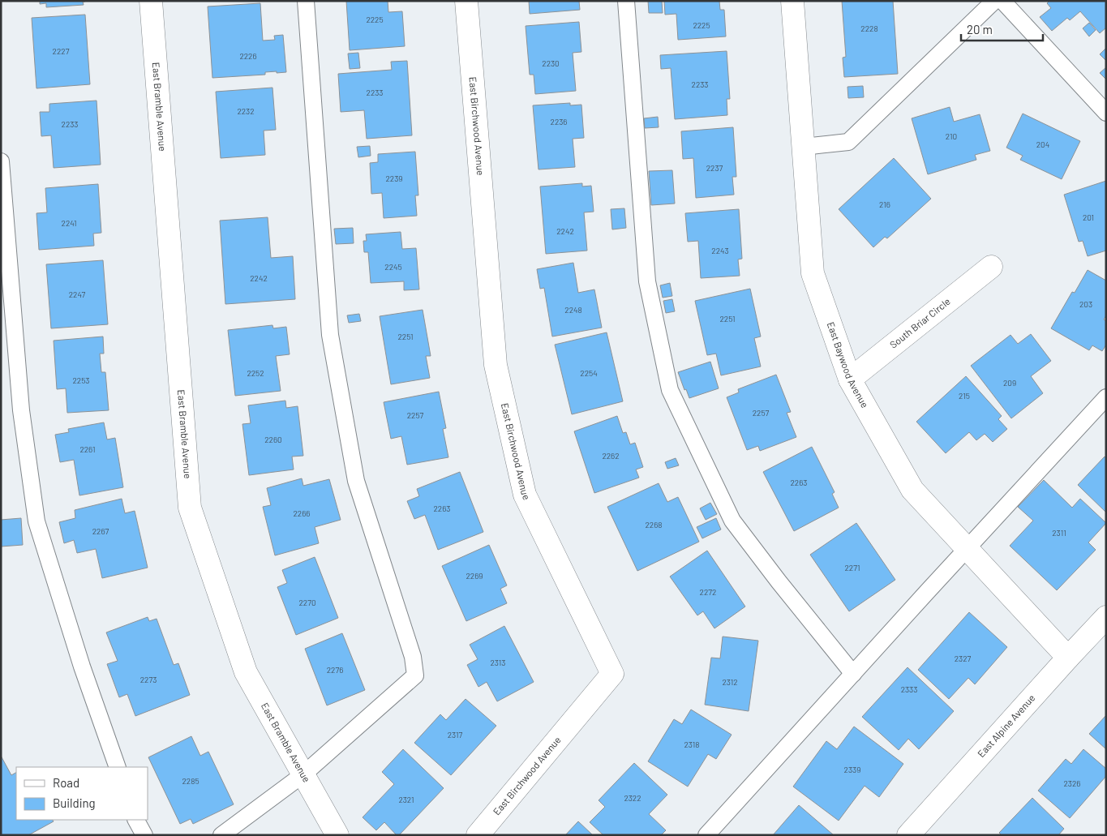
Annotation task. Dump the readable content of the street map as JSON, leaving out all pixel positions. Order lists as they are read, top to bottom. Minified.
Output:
{"streets":{"street":["East Bramble Avenue","East Birchwood Avenue","South Briar Circle","East Baywood Avenue","East Alpine Avenue"]},"crossings":[["South Briar Circle","East Baywood Avenue"],["East Baywood Avenue","East Alpine Avenue"]],"house_numbers":["2225","2225","2228","2227","2226","2230","2233","2233","2232","2236","2233","210","204","2237","2239","216","201","2241","2242","2243","2245","2242","2247","203","2248","2251","2251","2252","2254","2253","209","215","2257","2257","2260","2261","2262","2263","2263","2266","2268","2267","2311","2271","2269","2272","2270","2327","2313","2276","2273","2312","2333","2317","2318","2339","2285","2326","2322","2321"],"legend":["Road","Building"],"scale_bar":"20 m"}
